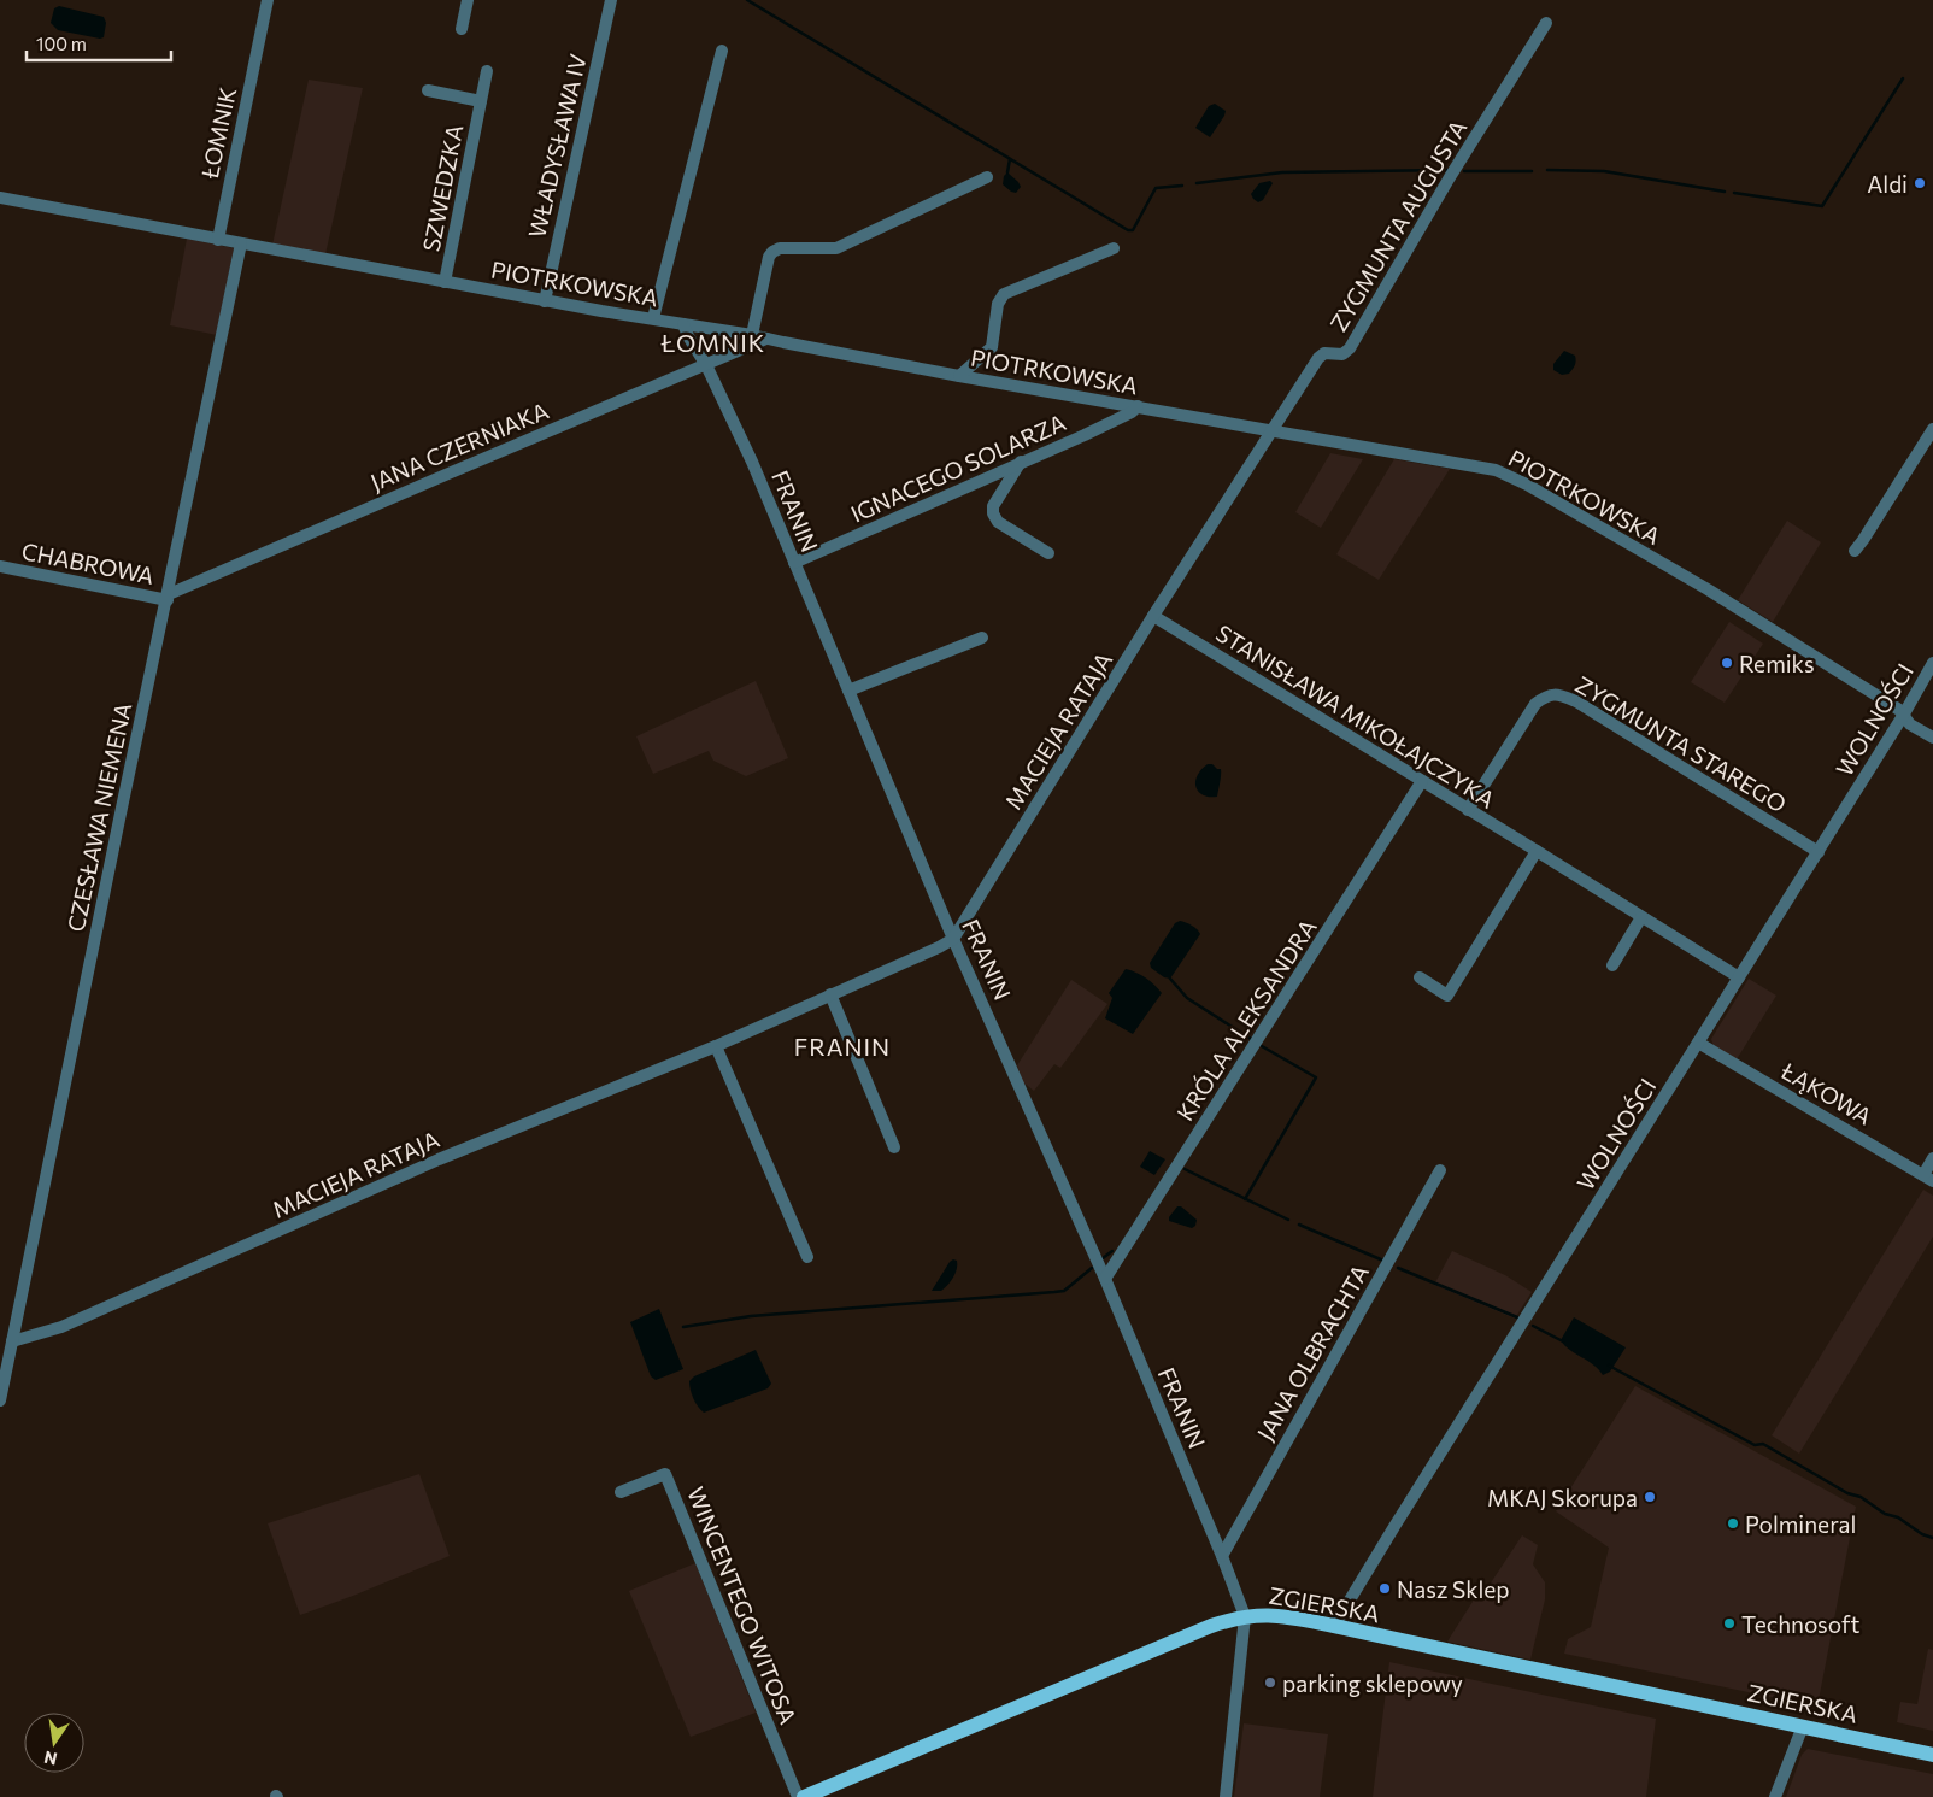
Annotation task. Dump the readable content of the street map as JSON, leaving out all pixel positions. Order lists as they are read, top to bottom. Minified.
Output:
{"streets":{"main road":["ZGIERSKA"],"street":["ŁOMNIK","WŁADYSŁAWA IV","SZWEDZKA","ZYGMUNTA AUGUSTA","PIOTRKOWSKA","JANA CZERNIAKA","IGNACEGO SOLARZA","FRANIN","CHABROWA","STANISŁAWA MIKOŁAJCZYKA","WOLNOŚCI","MACIEJA RATAJA","ZYGMUNTA STAREGO","CZESŁAWA NIEMENA","KRÓLA ALEKSANDRA","ŁĄKOWA","JANA OLBRACHTA","WINCENTEGO WITOSA"]},"crossings":[["ŁOMNIK","PIOTRKOWSKA"],["WŁADYSŁAWA IV","PIOTRKOWSKA"],["SZWEDZKA","PIOTRKOWSKA"],["ZYGMUNTA AUGUSTA","PIOTRKOWSKA"],["ZYGMUNTA AUGUSTA","MACIEJA RATAJA"],["PIOTRKOWSKA","JANA CZERNIAKA"],["PIOTRKOWSKA","IGNACEGO SOLARZA"],["PIOTRKOWSKA","FRANIN"],["PIOTRKOWSKA","WOLNOŚCI"],["PIOTRKOWSKA","MACIEJA RATAJA"],["PIOTRKOWSKA","CZESŁAWA NIEMENA"],["JANA CZERNIAKA","FRANIN"],["JANA CZERNIAKA","CHABROWA"],["JANA CZERNIAKA","CZESŁAWA NIEMENA"],["IGNACEGO SOLARZA","FRANIN"],["FRANIN","MACIEJA RATAJA"],["FRANIN","KRÓLA ALEKSANDRA"],["FRANIN","JANA OLBRACHTA"],["FRANIN","ZGIERSKA"],["CHABROWA","CZESŁAWA NIEMENA"],["STANISŁAWA MIKOŁAJCZYKA","WOLNOŚCI"],["STANISŁAWA MIKOŁAJCZYKA","MACIEJA RATAJA"],["STANISŁAWA MIKOŁAJCZYKA","ZYGMUNTA STAREGO"],["STANISŁAWA MIKOŁAJCZYKA","KRÓLA ALEKSANDRA"],["WOLNOŚCI","ZYGMUNTA STAREGO"],["WOLNOŚCI","ŁĄKOWA"],["WOLNOŚCI","ZGIERSKA"],["MACIEJA RATAJA","CZESŁAWA NIEMENA"]],"districts":["ŁOMNIK","FRANIN"],"places":["Aldi","Remiks","MKAJ Skorupa","Polmineral","Nasz Sklep","Technosoft","parking sklepowy"],"scale_bar":"100 m","north":"bottom"}
